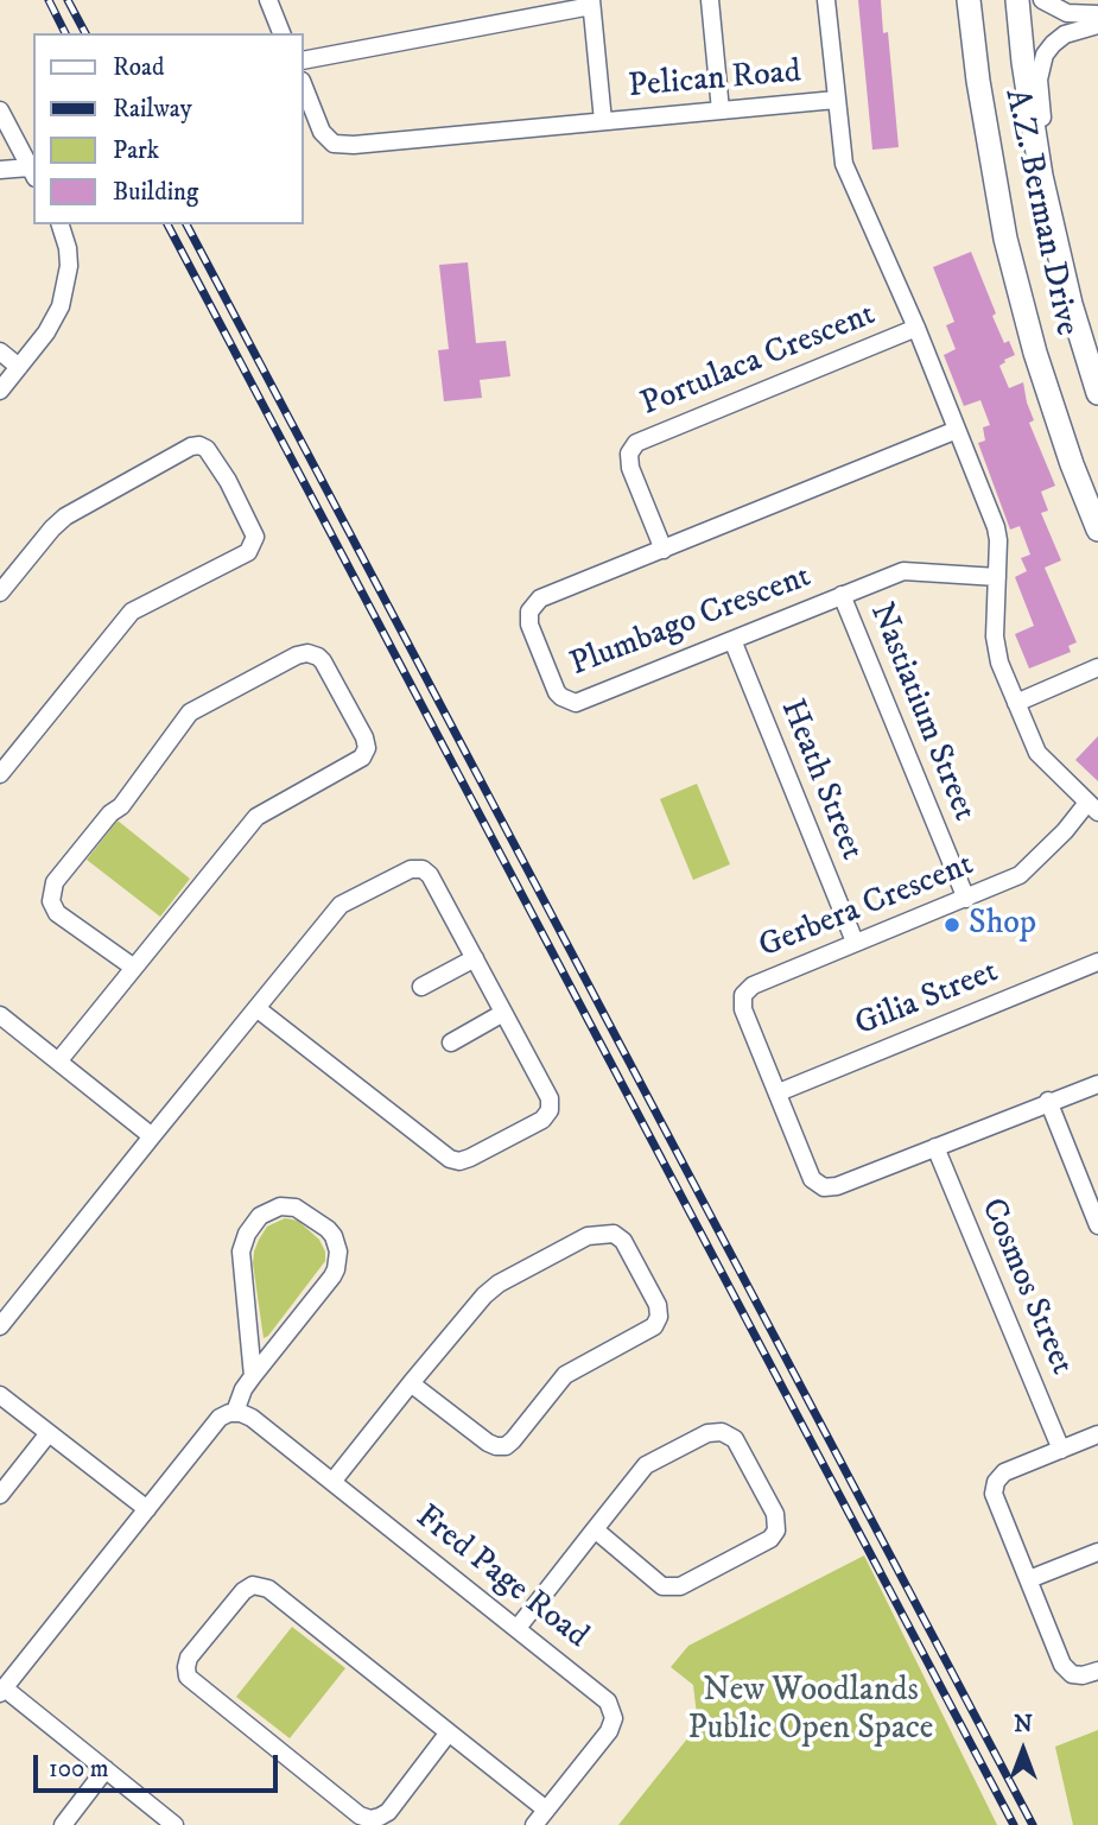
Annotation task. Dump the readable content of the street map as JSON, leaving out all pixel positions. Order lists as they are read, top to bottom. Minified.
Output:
{"streets":{"main road":["A.Z. Berman Drive"],"street":["Pelican Road","Portulaca Crescent","Plumbago Crescent","Nastiatium Street","Heath Street","Gerbera Crescent","Gilia Street","Cosmos Street","Fred Page Road"]},"crossings":[["Pelican Road","Portulaca Crescent"],["Pelican Road","Plumbago Crescent"],["Pelican Road","Gerbera Crescent"],["Portulaca Crescent","Plumbago Crescent"],["Plumbago Crescent","Nastiatium Street"],["Plumbago Crescent","Heath Street"],["Nastiatium Street","Gerbera Crescent"],["Heath Street","Gerbera Crescent"],["Gerbera Crescent","Gilia Street"],["Gerbera Crescent","Cosmos Street"]],"parks":["New Woodlands Public Open Space"],"places":["Shop"],"legend":["Road","Railway","Park","Building"],"scale_bar":"100 m","north":"top"}
